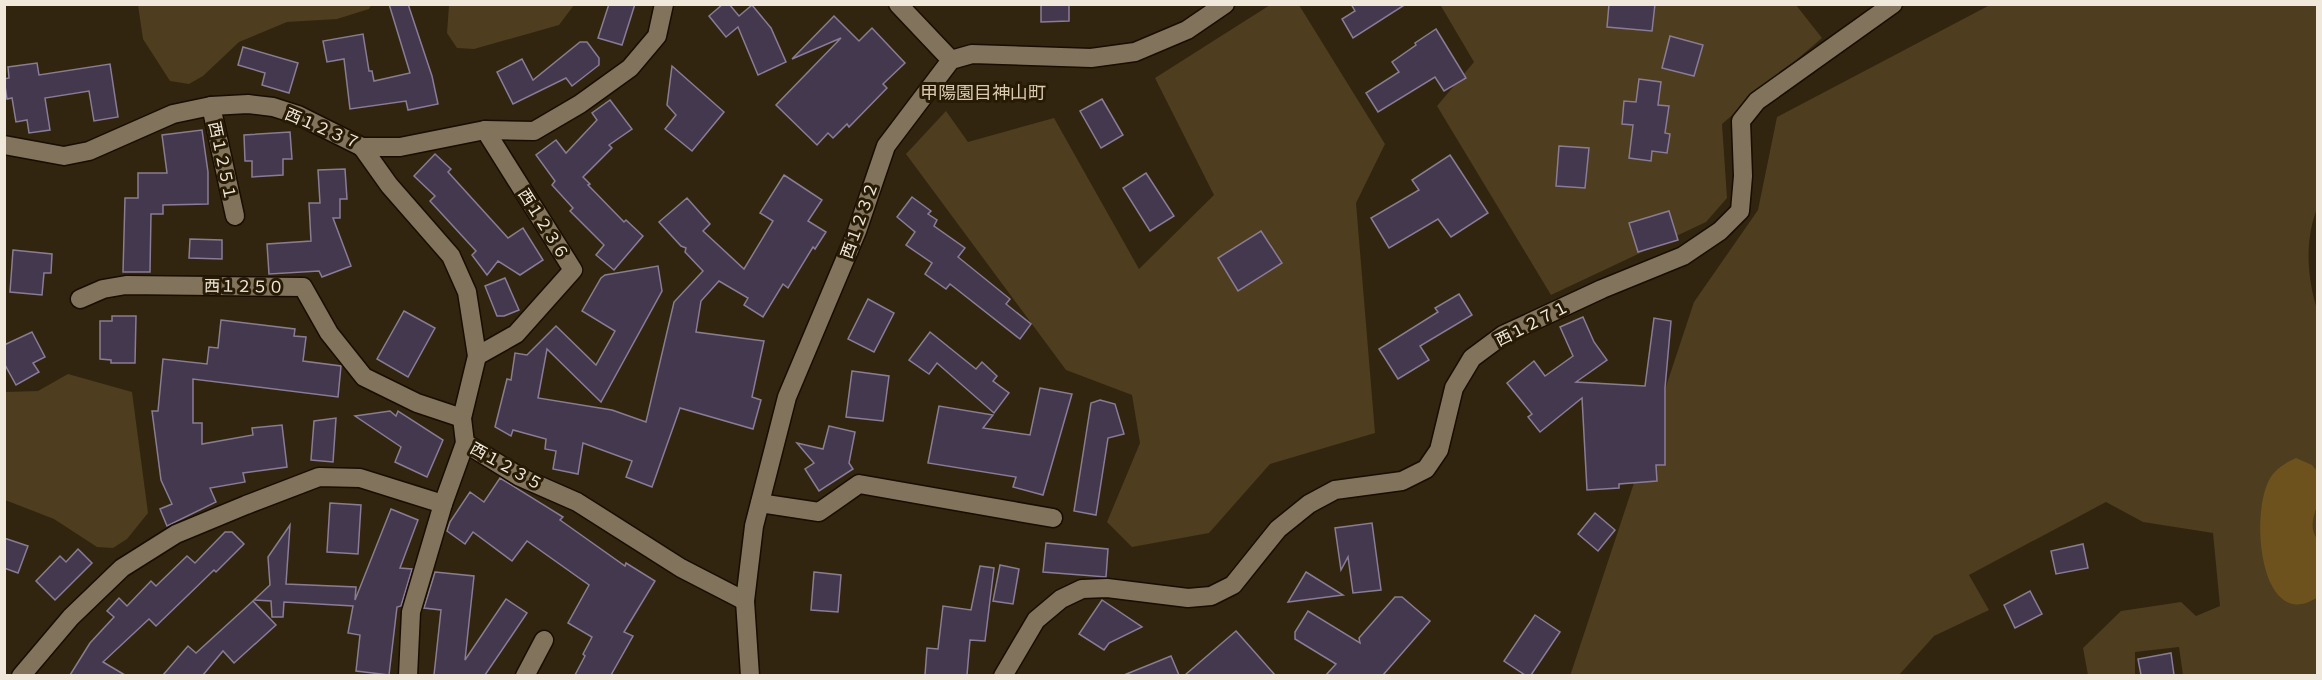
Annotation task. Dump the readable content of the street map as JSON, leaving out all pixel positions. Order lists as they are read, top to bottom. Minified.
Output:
{"streets":{"street":["西１２３７","西１２５１","西１２３２","西１２３６","西１２５０","西１２７１","西１２３５"]},"crossings":[["西１２３７","西１２５１"],["西１２３７","西１２３６"],["西１２３７","西１２３５"],["西１２３２","西１２３５"],["西１２３６","西１２３５"],["西１２５０","西１２３５"]],"districts":["甲陽園目神山町"]}
